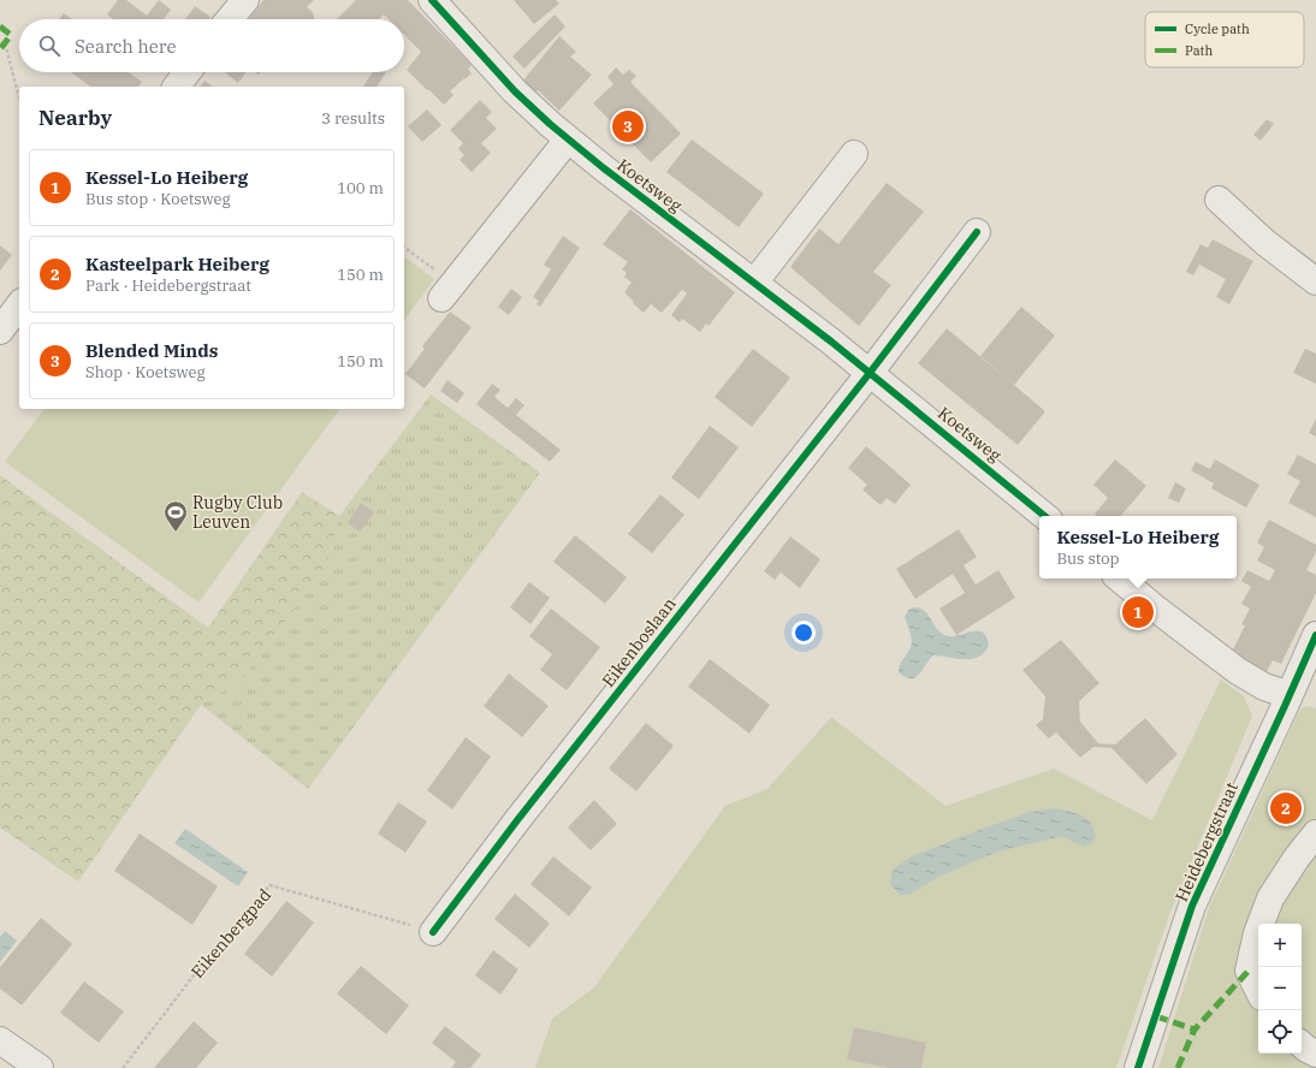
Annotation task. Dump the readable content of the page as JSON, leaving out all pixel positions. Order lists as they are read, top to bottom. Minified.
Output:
{"streets":{"street":["Koetsweg","Eikenboslaan","Heidebergstraat"],"path":["Eikenbergpad"]},"crossings":[["Koetsweg","Eikenboslaan"],["Eikenboslaan","Eikenbergpad"]],"places":{"sports":["Rugby Club Leuven"]},"legend":["Cycle path","Path"],"page":{"search":"Search here","heading":["Nearby","3 results"],"pins":["3","1","2"],"list":[{"mark":"1","name":"Kessel-Lo Heiberg","note":"Bus stop · Koetsweg","value":"100 m"},{"mark":"2","name":"Kasteelpark Heiberg","note":"Park · Heidebergstraat","value":"150 m"},{"mark":"3","name":"Blended Minds","note":"Shop · Koetsweg","value":"150 m"}],"popup":["Kessel-Lo Heiberg","Bus stop"],"map_buttons":["+","−"]}}
